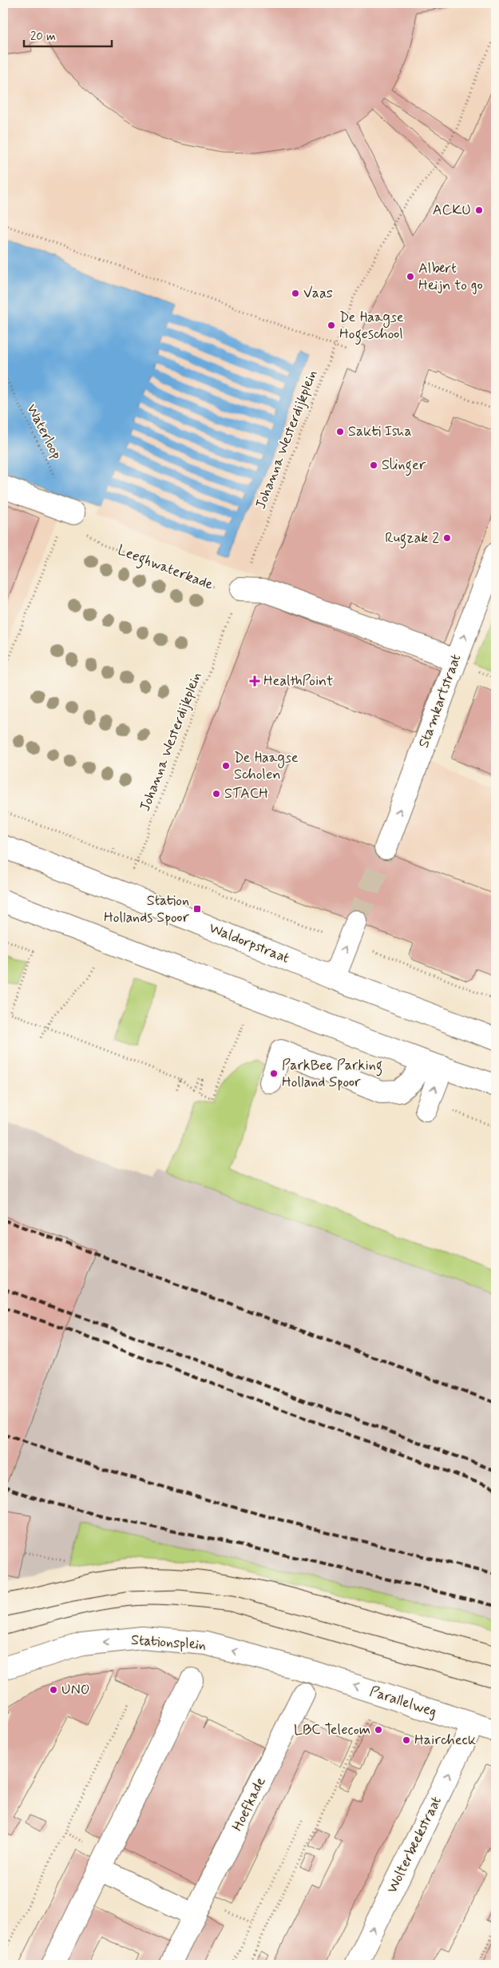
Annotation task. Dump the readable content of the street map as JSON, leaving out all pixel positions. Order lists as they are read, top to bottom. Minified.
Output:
{"streets":{"street":["Stamkartstraat","Waldorpstraat","Stationsplein","Parallelweg","Hoefkade","Wolterbeekstraat"],"path":["Waterloop","Johanna Westerdijkplein","Leeghwaterkade"]},"crossings":[["Johanna Westerdijkplein","Leeghwaterkade"],["Stationsplein","Parallelweg"],["Parallelweg","Wolterbeekstraat"]],"one_way":["Stamkartstraat","Stationsplein","Parallelweg","Wolterbeekstraat"],"places":{"other":["ACKU","Albert Heijn to go","Vaas","De Haagse Hogeschool","Sakti Isha","Slinger","Rugzak 2","De Haagse Scholen","STACH","ParkBee Parking Holland Spoor","UNO","LBC Telecom","Haircheck"],"health":["HealthPoint"],"transit":["Station Hollands Spoor"]},"scale_bar":"20 m"}
